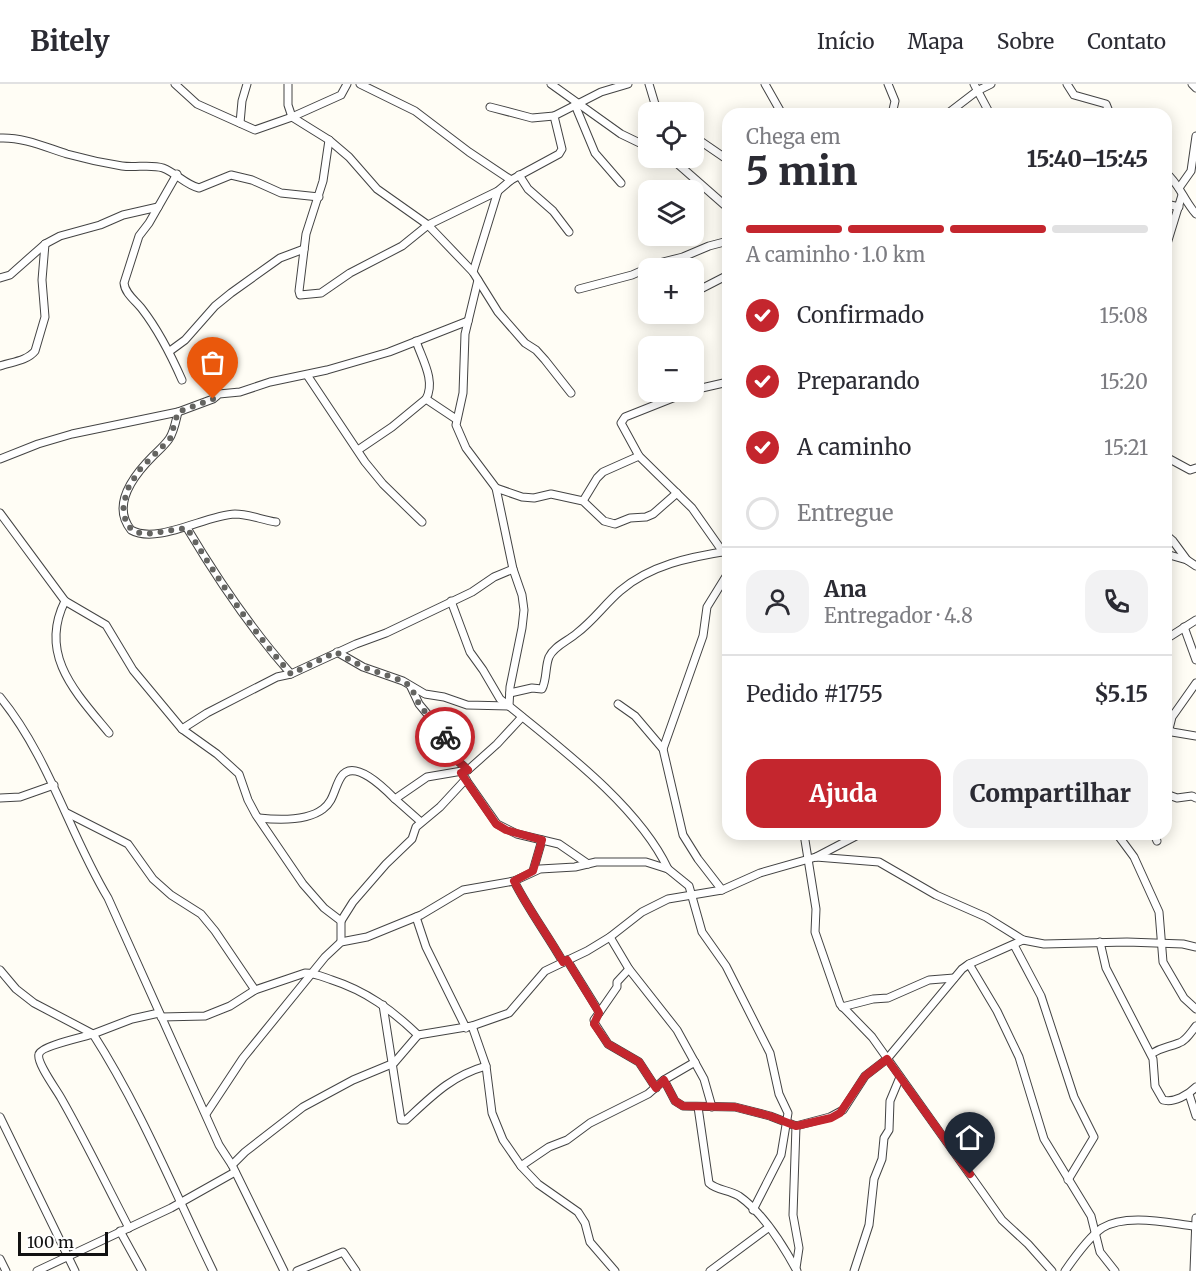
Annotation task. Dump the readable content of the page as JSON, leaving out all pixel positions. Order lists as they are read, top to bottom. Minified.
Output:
{"scale_bar":"100 m","page":{"header":"Bitely","nav":["Início","Mapa","Sobre","Contato"],"map_buttons":["+","−"],"heading":["5 min","Chega em","15:40–15:45"],"panel":["Ana","Entregador · 4.8","Pedido #1755","$5.15"],"bar":"A caminho · 1.0 km","list":[["Confirmado","15:08"],["Preparando","15:20"],["A caminho","15:21"],"Entregue"],"buttons":["Ajuda","Compartilhar"],"scale":"100 m"}}
